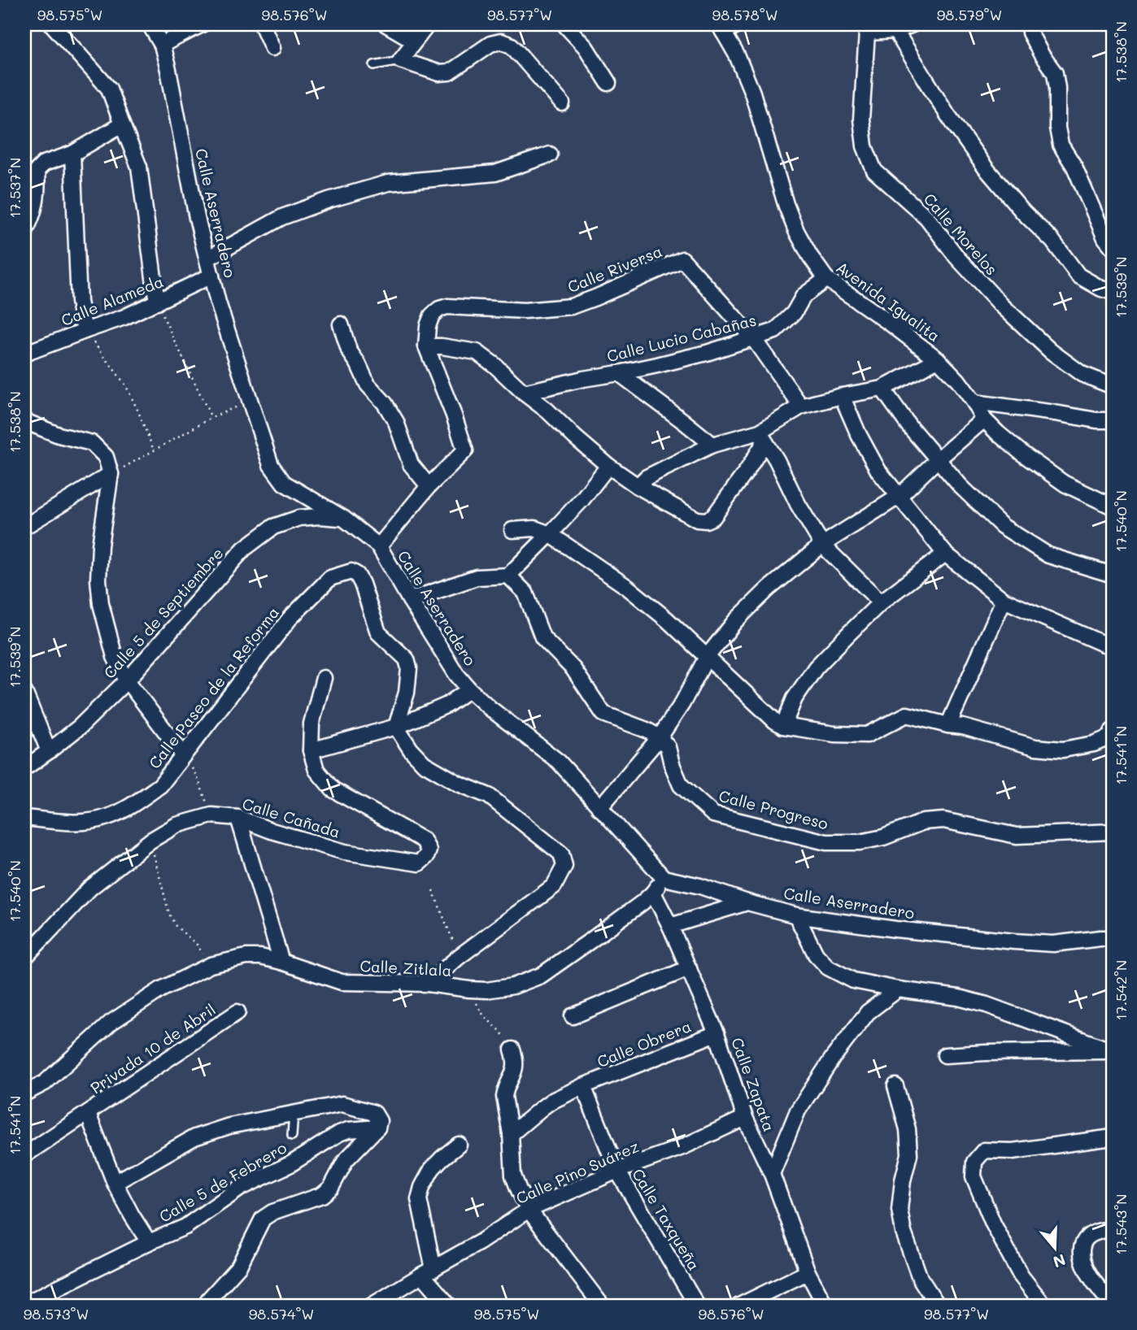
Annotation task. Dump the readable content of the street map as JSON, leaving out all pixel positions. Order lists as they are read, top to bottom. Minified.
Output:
{"streets":{"street":["Calle Aserradero","Calle Morelos","Calle Riversa","Calle Alameda","Avenida Igualita","Calle Lucio Cabañas","Calle 5 de Septiembre","Calle Paseo de la Reforma","Calle Progreso","Calle Cañada","Calle Zitlala","Calle Obrera","Privada 10 de Abril","Calle Zapata","Calle Pino Suárez","Calle 5 de Febrero","Calle Taxqueña"]},"crossings":[["Calle Aserradero","Calle Alameda"],["Calle Aserradero","Calle 5 de Septiembre"],["Calle Riversa","Calle Lucio Cabañas"],["Avenida Igualita","Calle Lucio Cabañas"],["Calle Zitlala","Calle Zapata"],["Calle Obrera","Calle Zapata"],["Calle Obrera","Calle Taxqueña"],["Calle Zapata","Calle Pino Suárez"],["Calle Pino Suárez","Calle Taxqueña"]],"north":"bottom","coordinates":["98.575°W","98.576°W","98.577°W","98.578°W","98.579°W","17.538°N","17.537°N","17.539°N","17.540°N","17.541°N","17.542°N","17.543°N","98.573°W","98.574°W"]}
